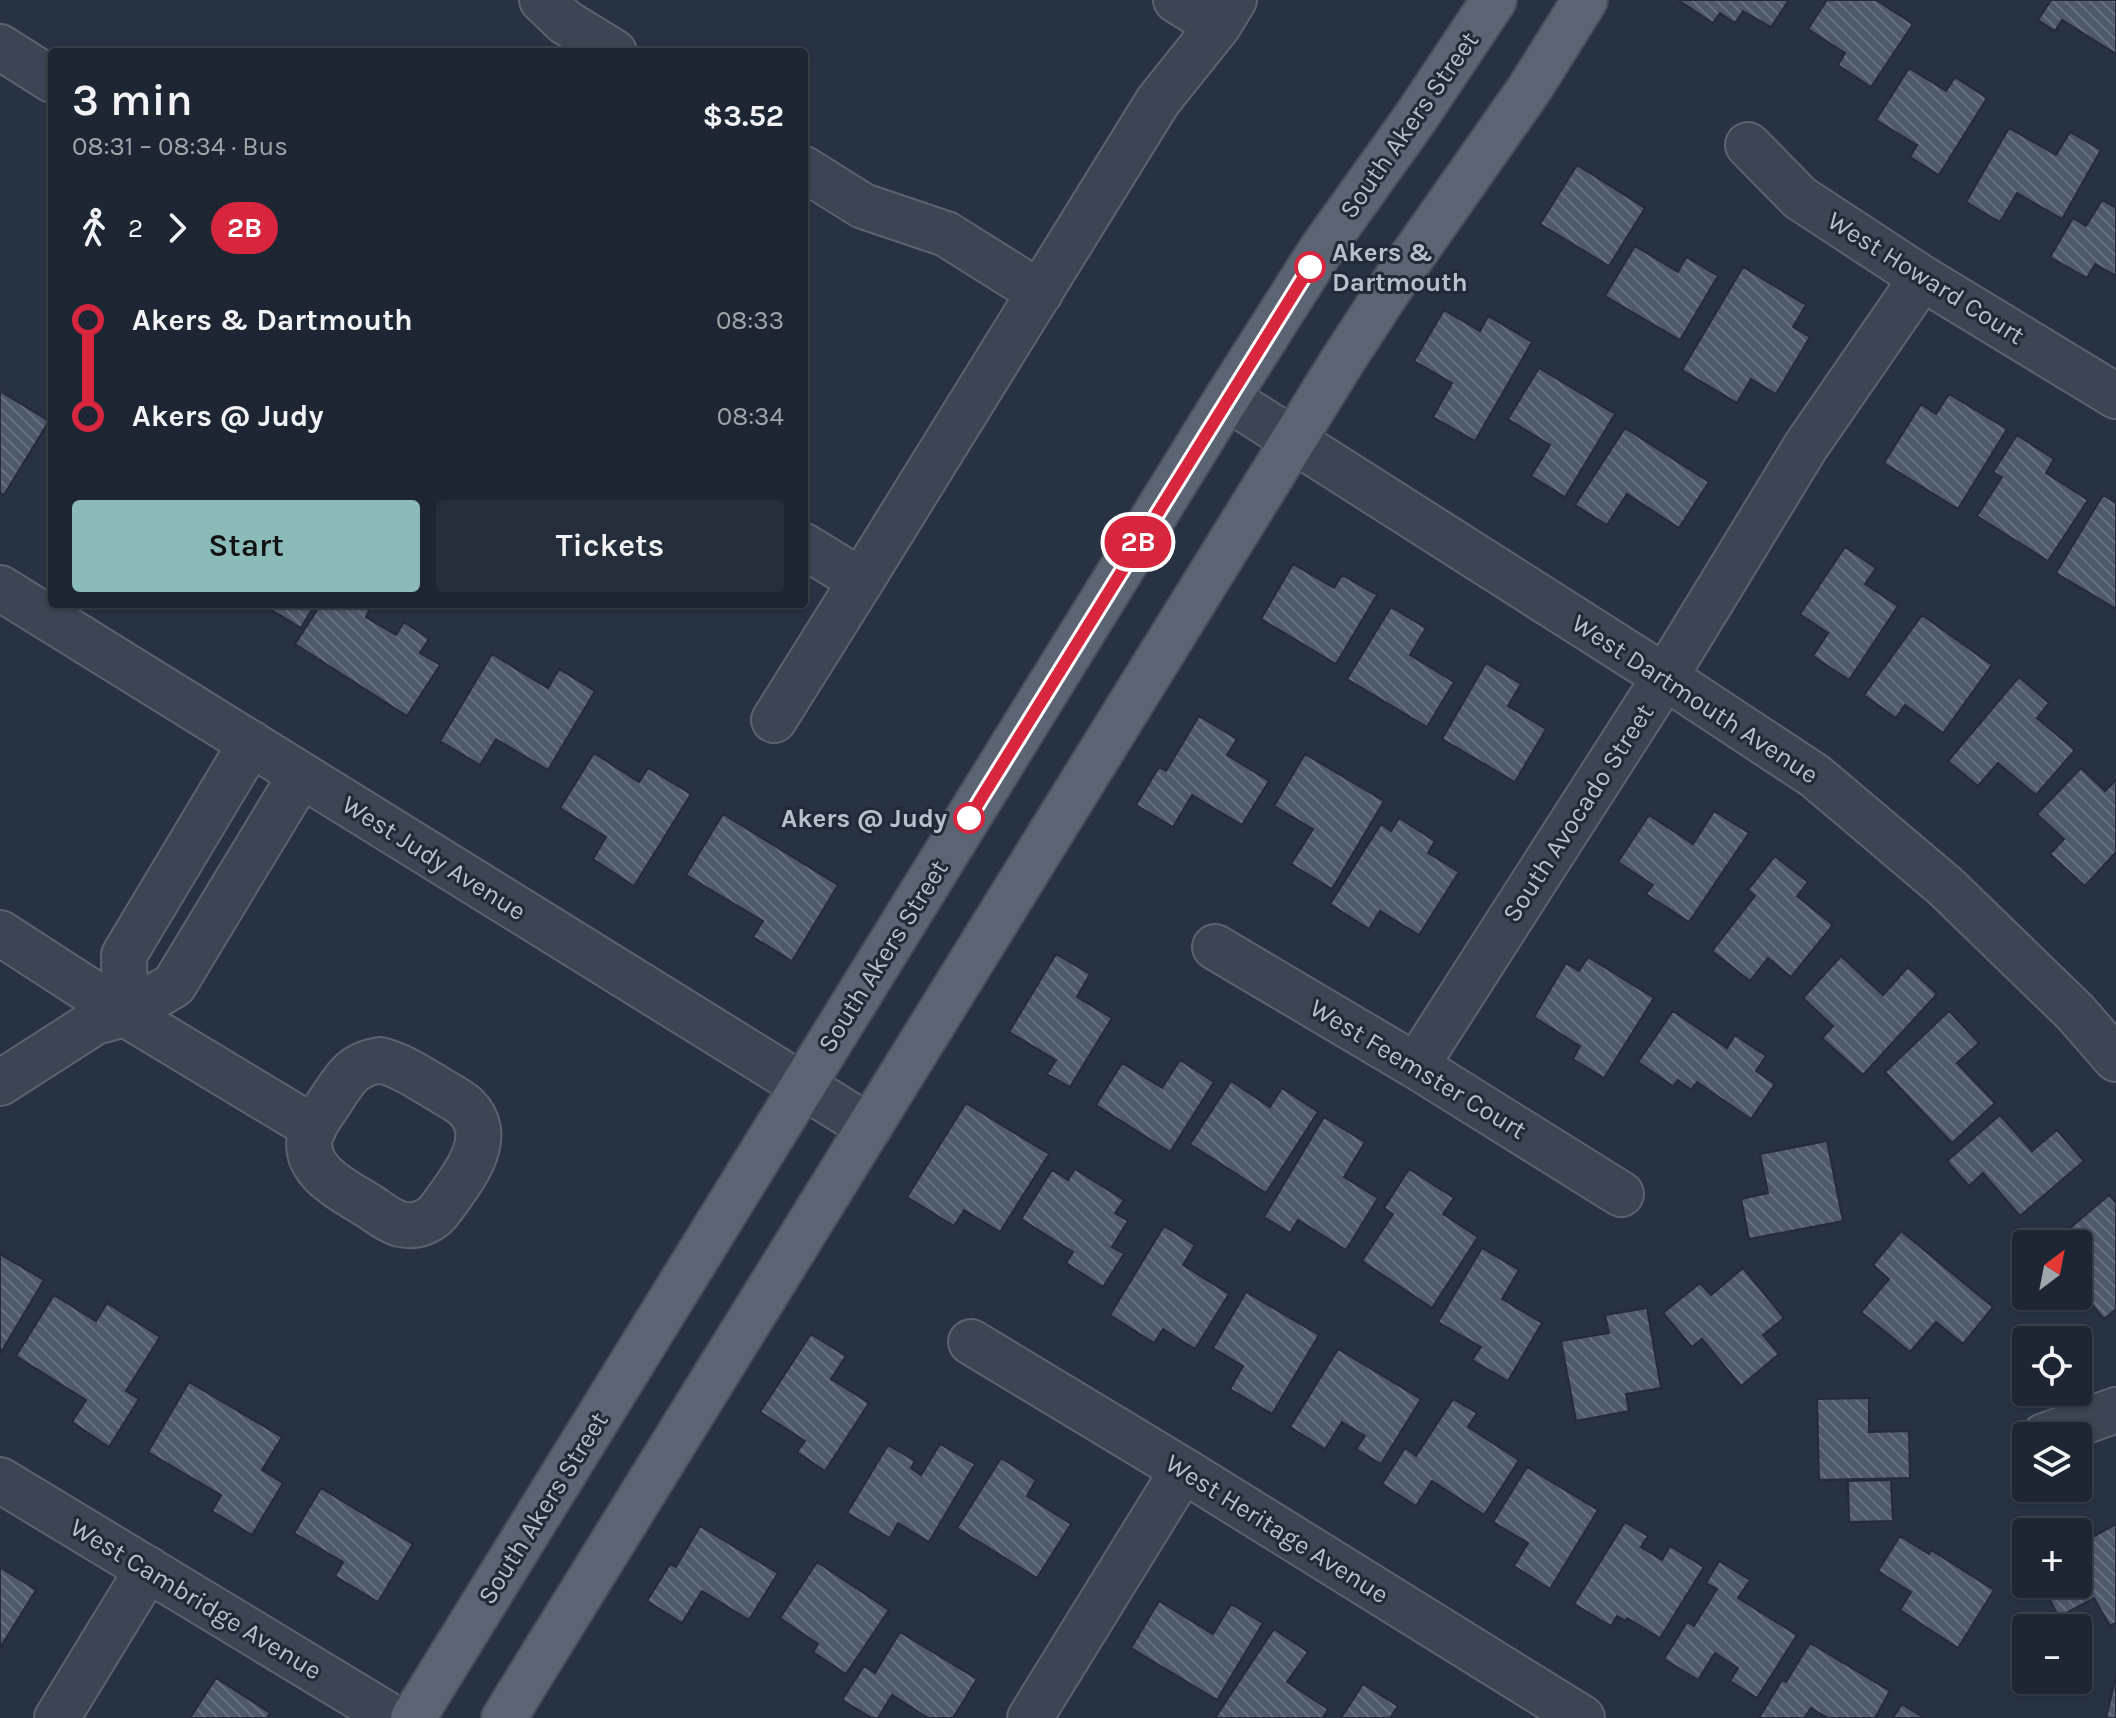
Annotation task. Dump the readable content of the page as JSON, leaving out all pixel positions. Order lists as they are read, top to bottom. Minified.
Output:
{"streets":{"main road":["South Akers Street"],"street":["West Howard Court","West Dartmouth Avenue","South Avocado Street","West Judy Avenue","West Feemster Court","West Heritage Avenue","West Cambridge Avenue"]},"crossings":[["South Akers Street","West Dartmouth Avenue"],["South Akers Street","West Judy Avenue"],["West Howard Court","South Avocado Street"],["West Dartmouth Avenue","South Avocado Street"],["South Avocado Street","West Feemster Court"]],"places":["Akers & Dartmouth","Akers @ Judy"],"lines":["bus line 2B"],"north":"top right","page":{"on_map":"2B","heading":["3 min","08:31 – 08:34 · Bus","$3.52"],"legs":["2","2B"],"list":[{"name":"Akers & Dartmouth","value":"08:33"},{"name":"Akers @ Judy","value":"08:34"}],"buttons":["Start","Tickets"],"map_buttons":["+","−"]}}
